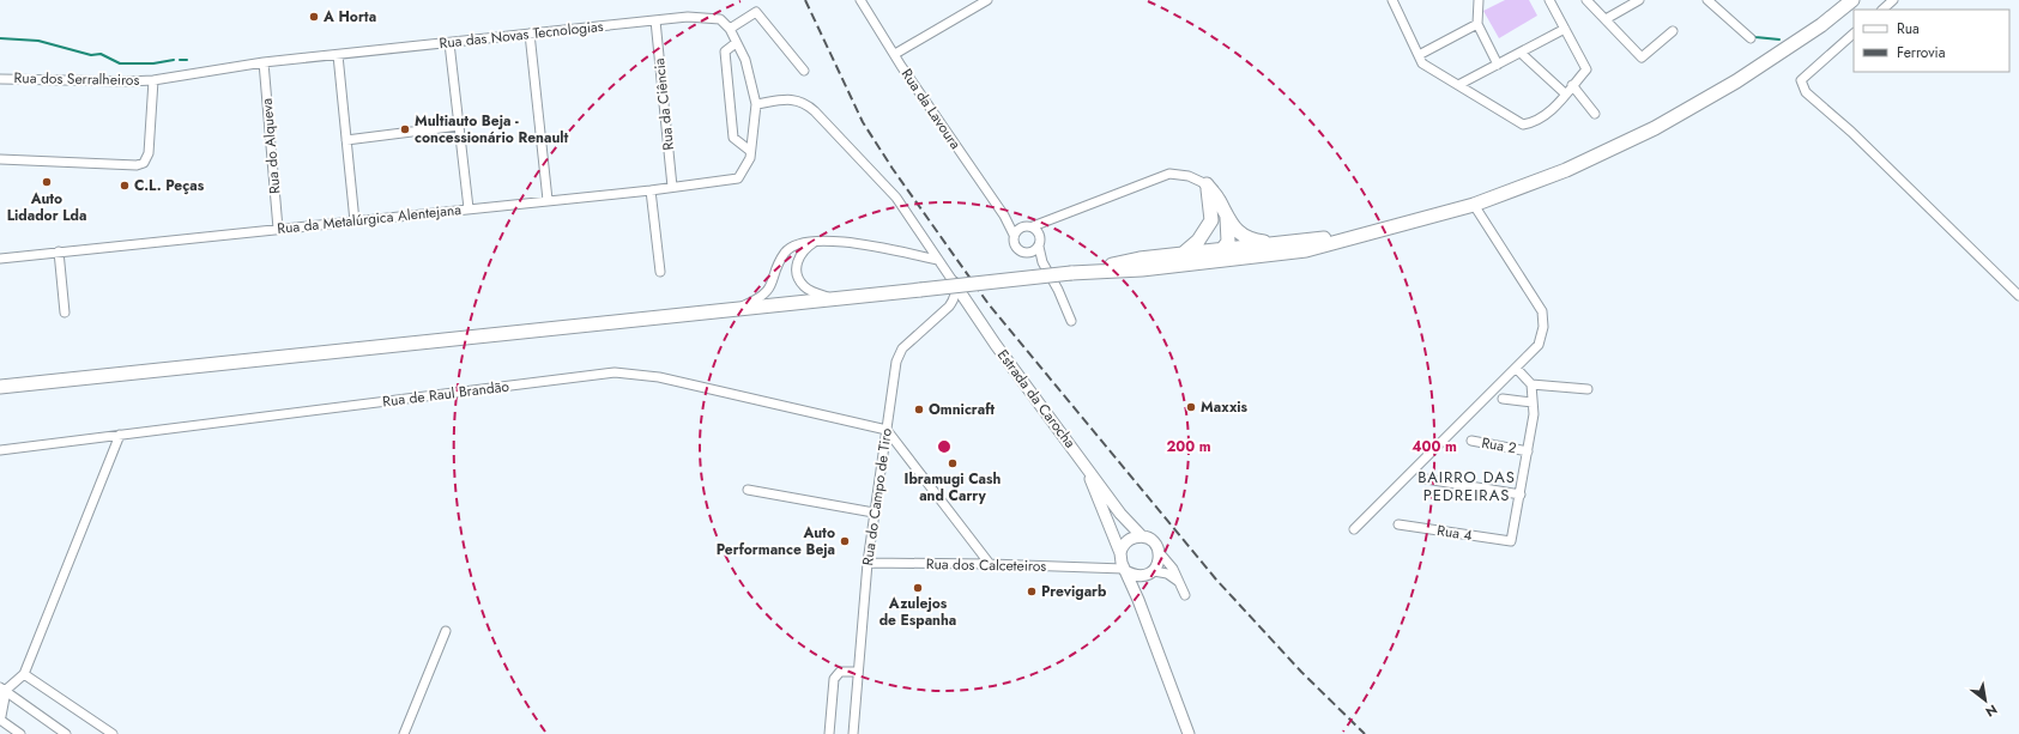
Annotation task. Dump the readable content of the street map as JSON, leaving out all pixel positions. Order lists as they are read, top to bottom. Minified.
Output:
{"streets":{"street":["Rua das Novas Tecnologias","Rua dos Serralheiros","Rua da Ciência","Rua da Lavoura","Rua do Alqueva","Rua da Metalúrgica Alentejana","Rua de Raul Brandão","Estrada da Carocha","Rua 2","Rua do Campo de Tiro","Rua 4","Rua dos Calceteiros"]},"crossings":[["Rua das Novas Tecnologias","Rua dos Serralheiros"],["Rua das Novas Tecnologias","Rua da Ciência"],["Rua das Novas Tecnologias","Rua do Alqueva"],["Rua da Ciência","Rua da Metalúrgica Alentejana"],["Rua do Alqueva","Rua da Metalúrgica Alentejana"],["Rua de Raul Brandão","Rua do Campo de Tiro"],["Estrada da Carocha","Rua do Campo de Tiro"],["Estrada da Carocha","Rua dos Calceteiros"],["Rua do Campo de Tiro","Rua dos Calceteiros"]],"districts":["BAIRRO DAS PEDREIRAS"],"places":["A Horta","Multiauto Beja - concessionário Renault","Auto Lidador Lda","C.L. Peças","Maxxis","Omnicraft","Ibramugi Cash and Carry","Auto Performance Beja","Azulejos de Espanha","Previgarb"],"legend":["Rua","Ferrovia"],"north":"bottom right","rings":["200 m","400 m"]}
